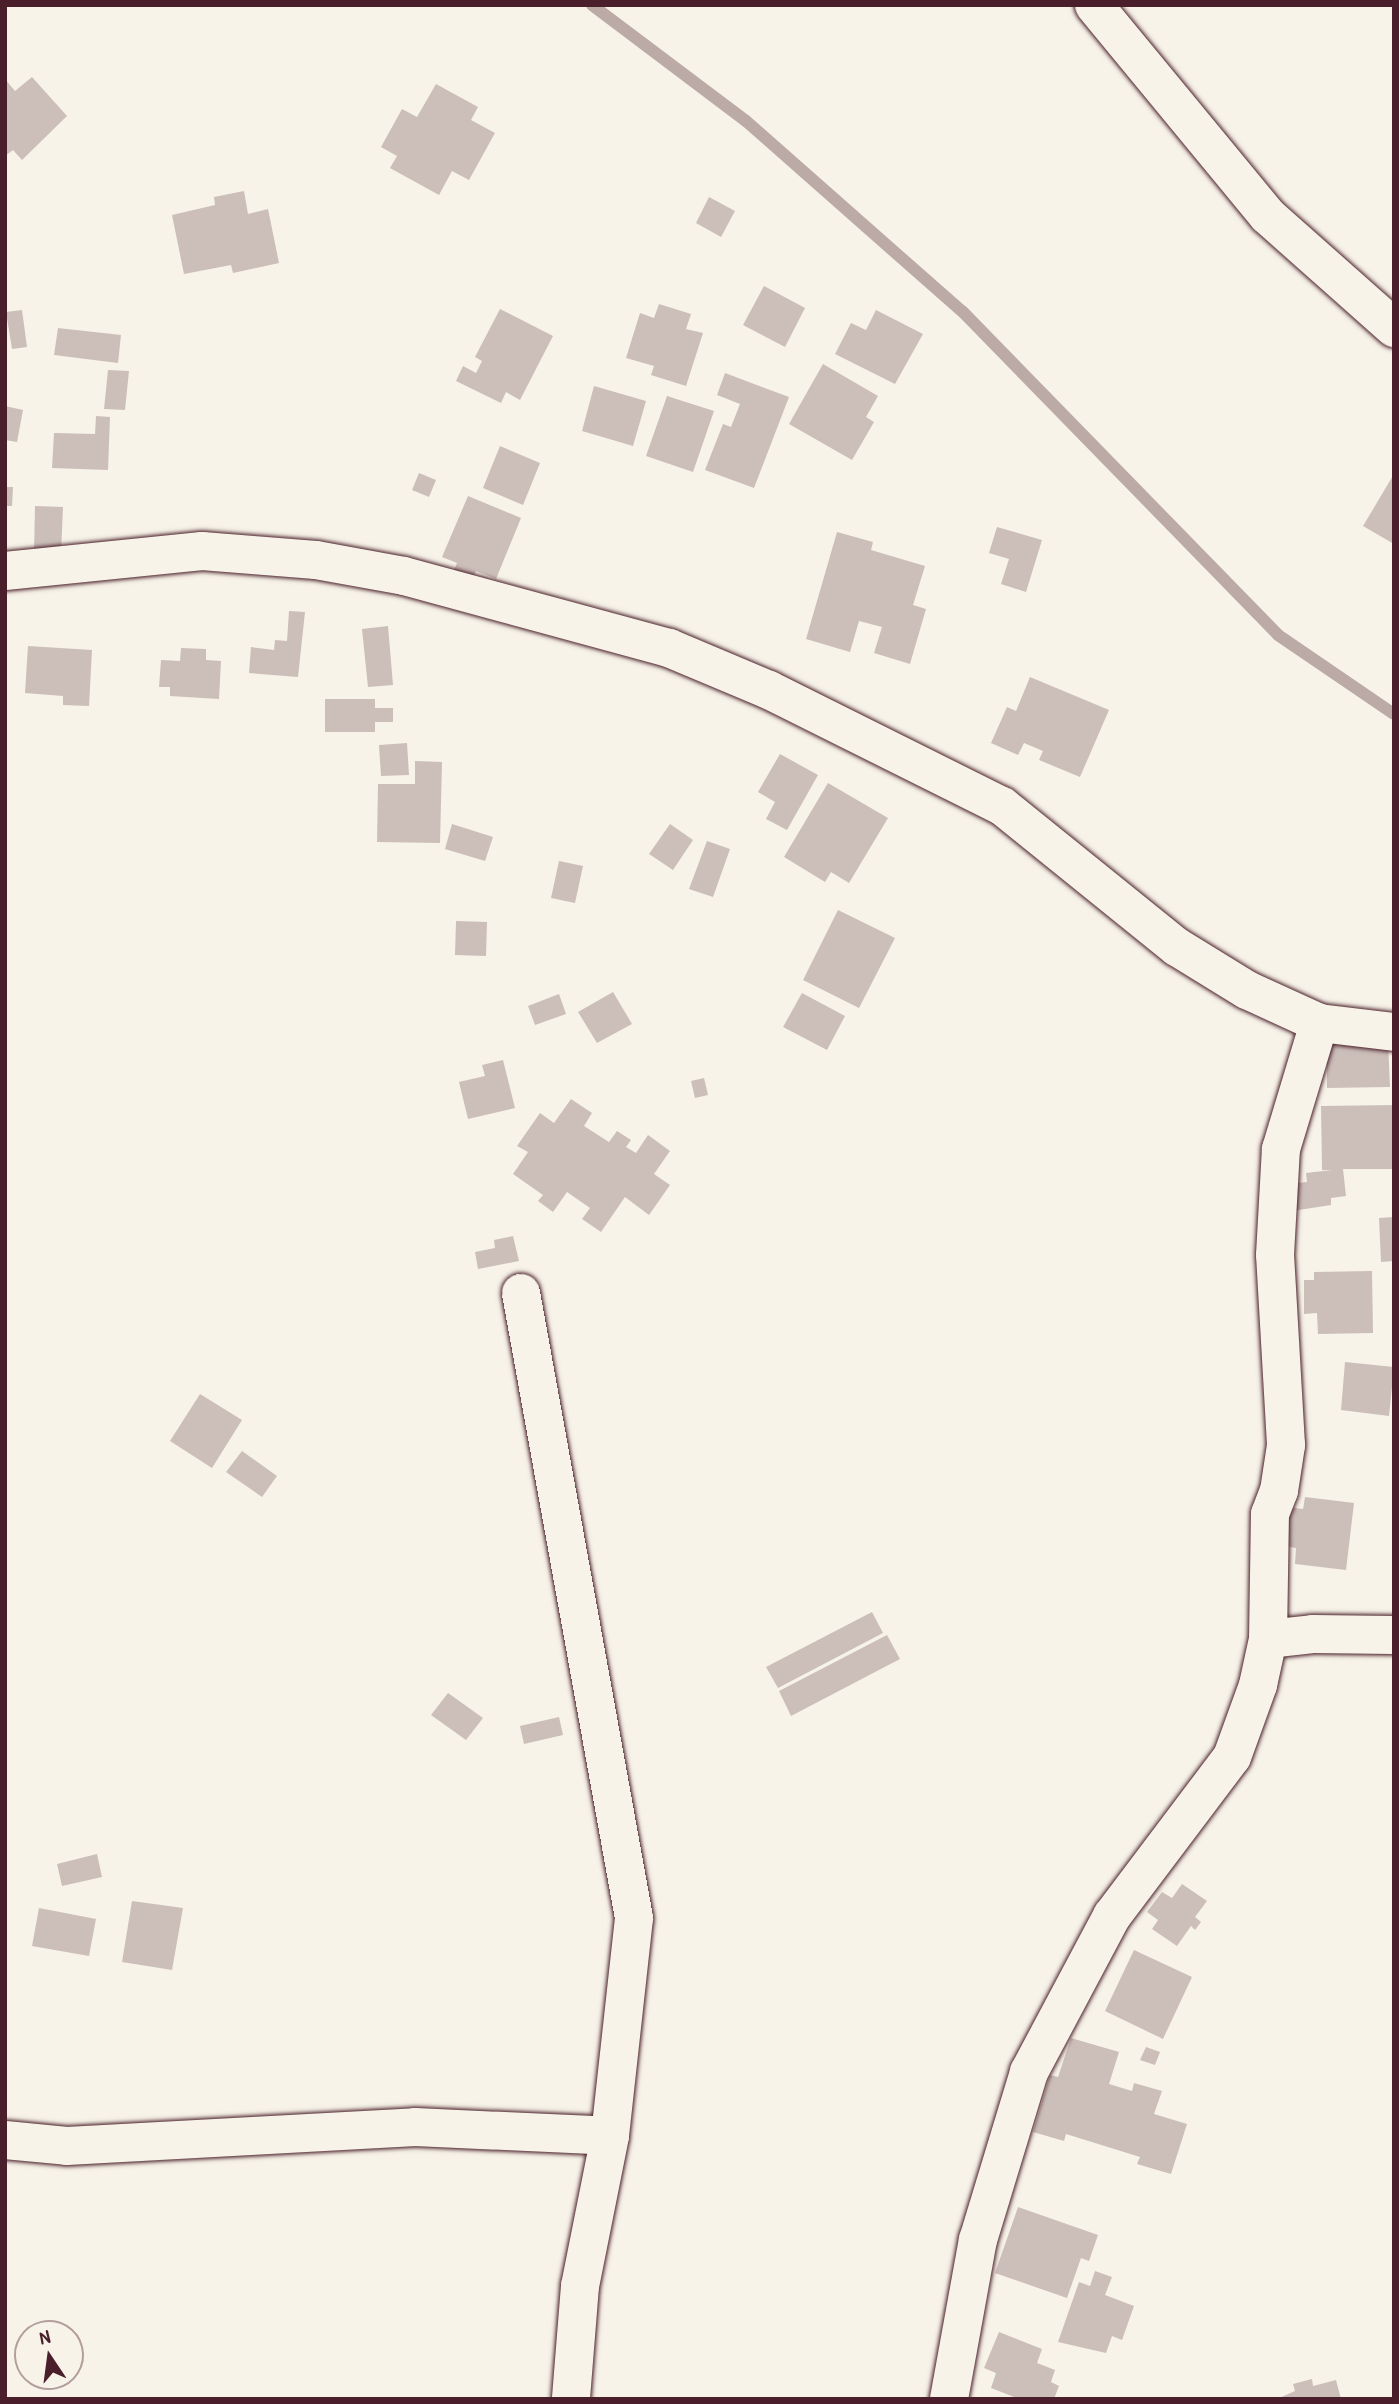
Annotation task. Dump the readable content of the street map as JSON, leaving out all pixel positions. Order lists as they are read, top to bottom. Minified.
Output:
{"north":"top"}
